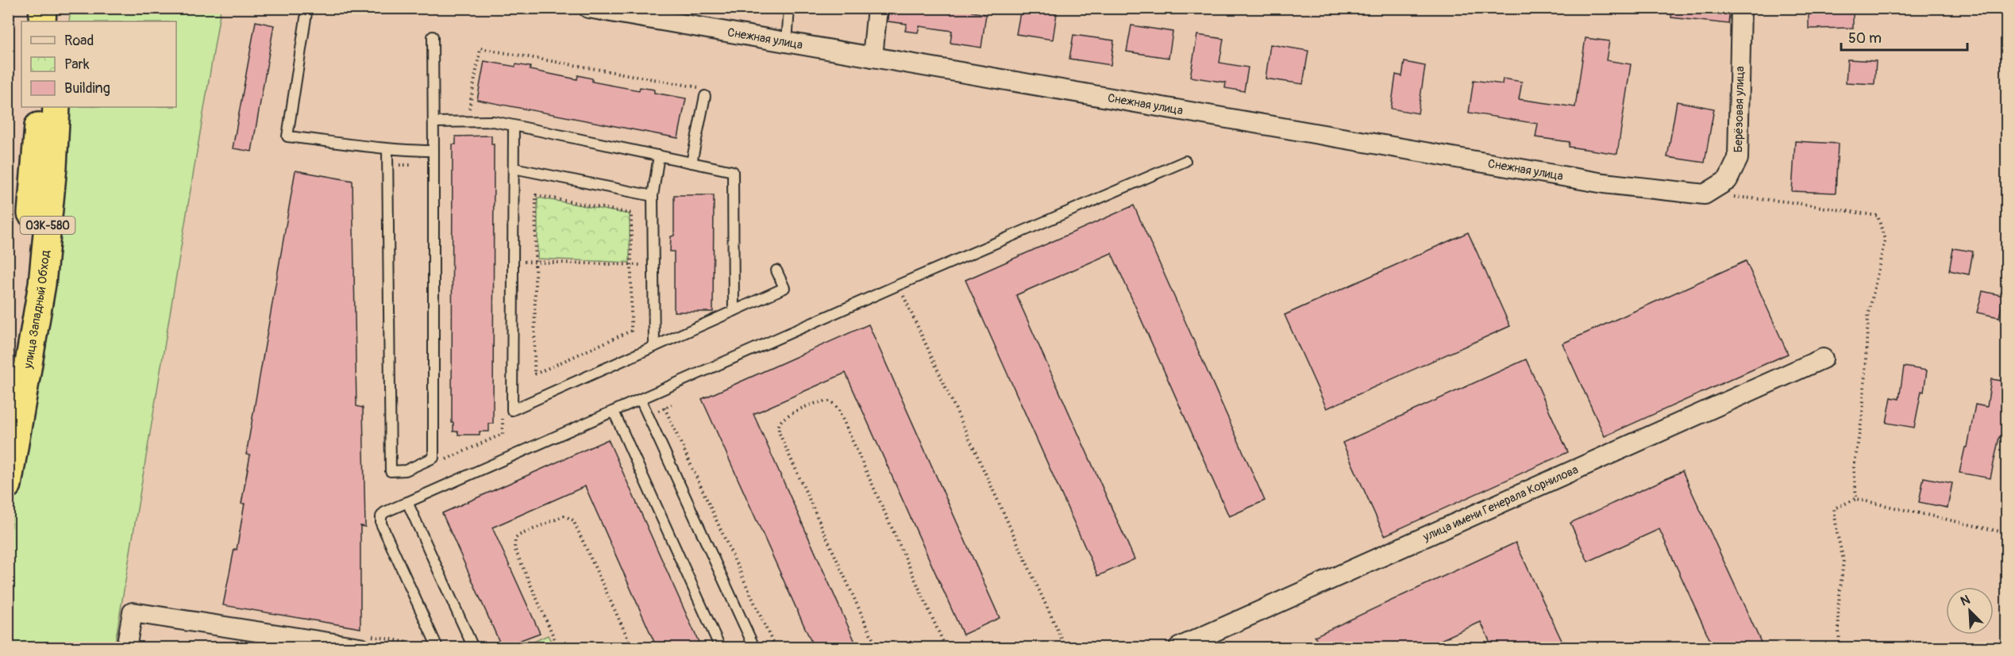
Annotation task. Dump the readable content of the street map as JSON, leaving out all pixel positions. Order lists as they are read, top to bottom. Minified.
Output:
{"streets":{"highway":["03К-580","улица Западный Обход"],"street":["Снежная улица","Берёзовая улица","улица имени Генерала Корнилова"]},"crossings":[["Снежная улица","Берёзовая улица"]],"legend":["Road","Park","Building"],"scale_bar":"50 m","north":"top left"}
